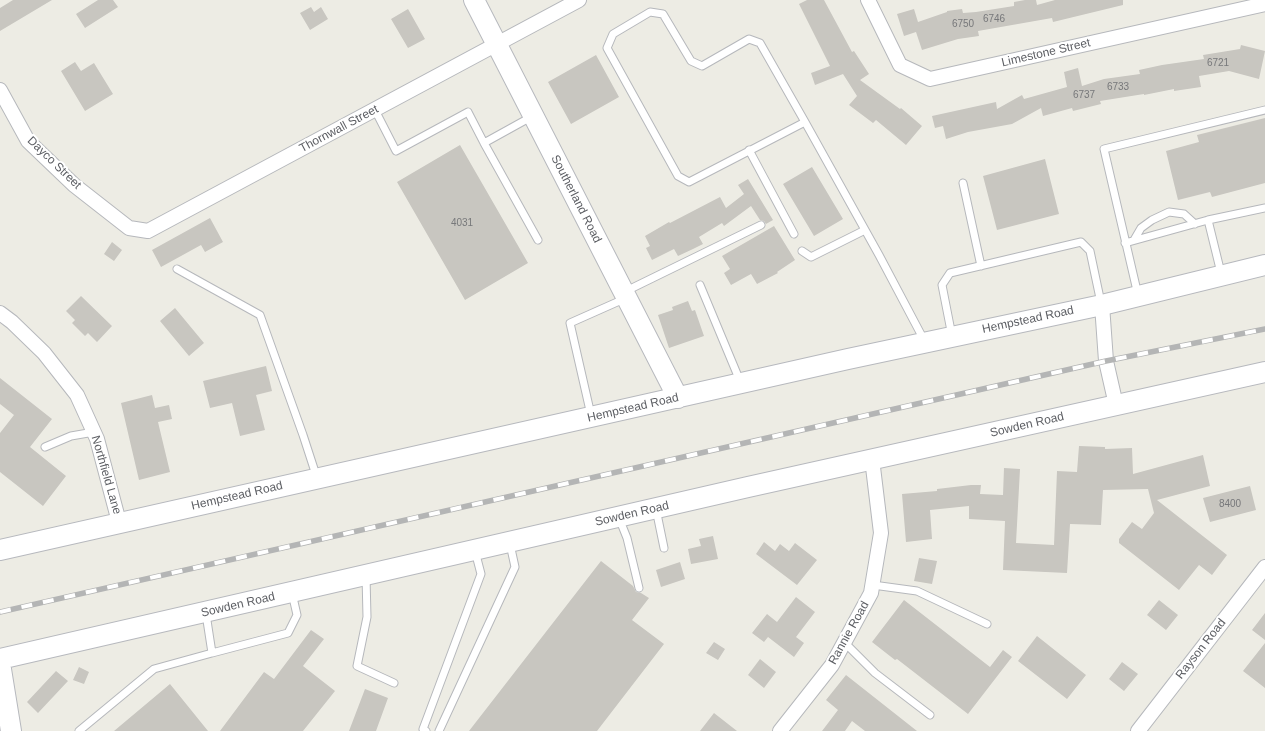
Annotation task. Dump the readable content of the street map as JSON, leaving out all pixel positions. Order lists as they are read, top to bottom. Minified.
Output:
{"streets":{"street":["Limestone Street","Thornwall Street","Dayco Street","Southerland Road","Hempstead Road","Sowden Road","Northfield Lane","Rannie Road","Rayson Road"]},"crossings":[["Thornwall Street","Dayco Street"],["Thornwall Street","Southerland Road"],["Southerland Road","Hempstead Road"],["Hempstead Road","Northfield Lane"],["Sowden Road","Rannie Road"]],"house_numbers":["6746","6750","6721","6733","6737","4031","8400"]}
